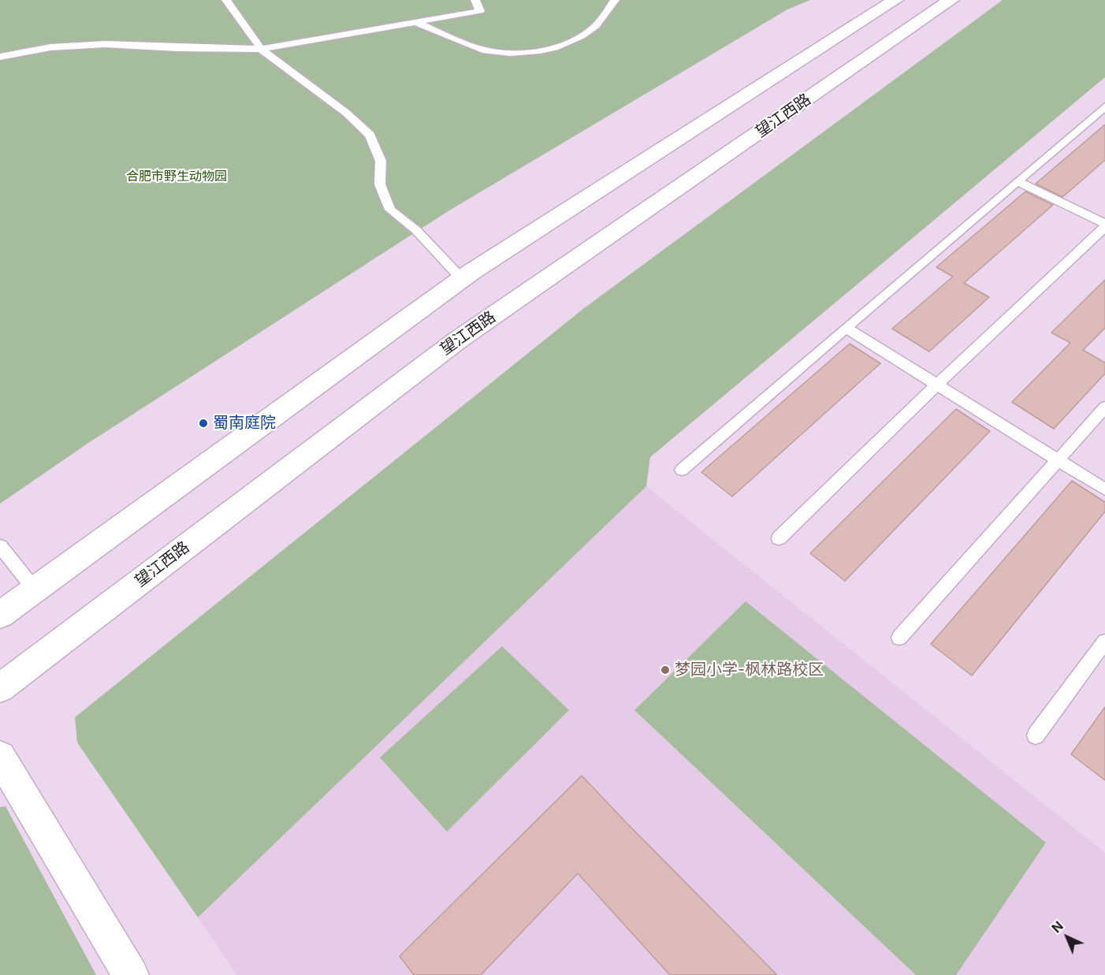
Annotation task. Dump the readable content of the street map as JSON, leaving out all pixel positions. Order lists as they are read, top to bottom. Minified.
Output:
{"streets":{"main road":["望江西路"]},"parks":["合肥市野生动物园"],"places":["蜀南庭院","梦园小学-枫林路校区"],"north":"top left"}
